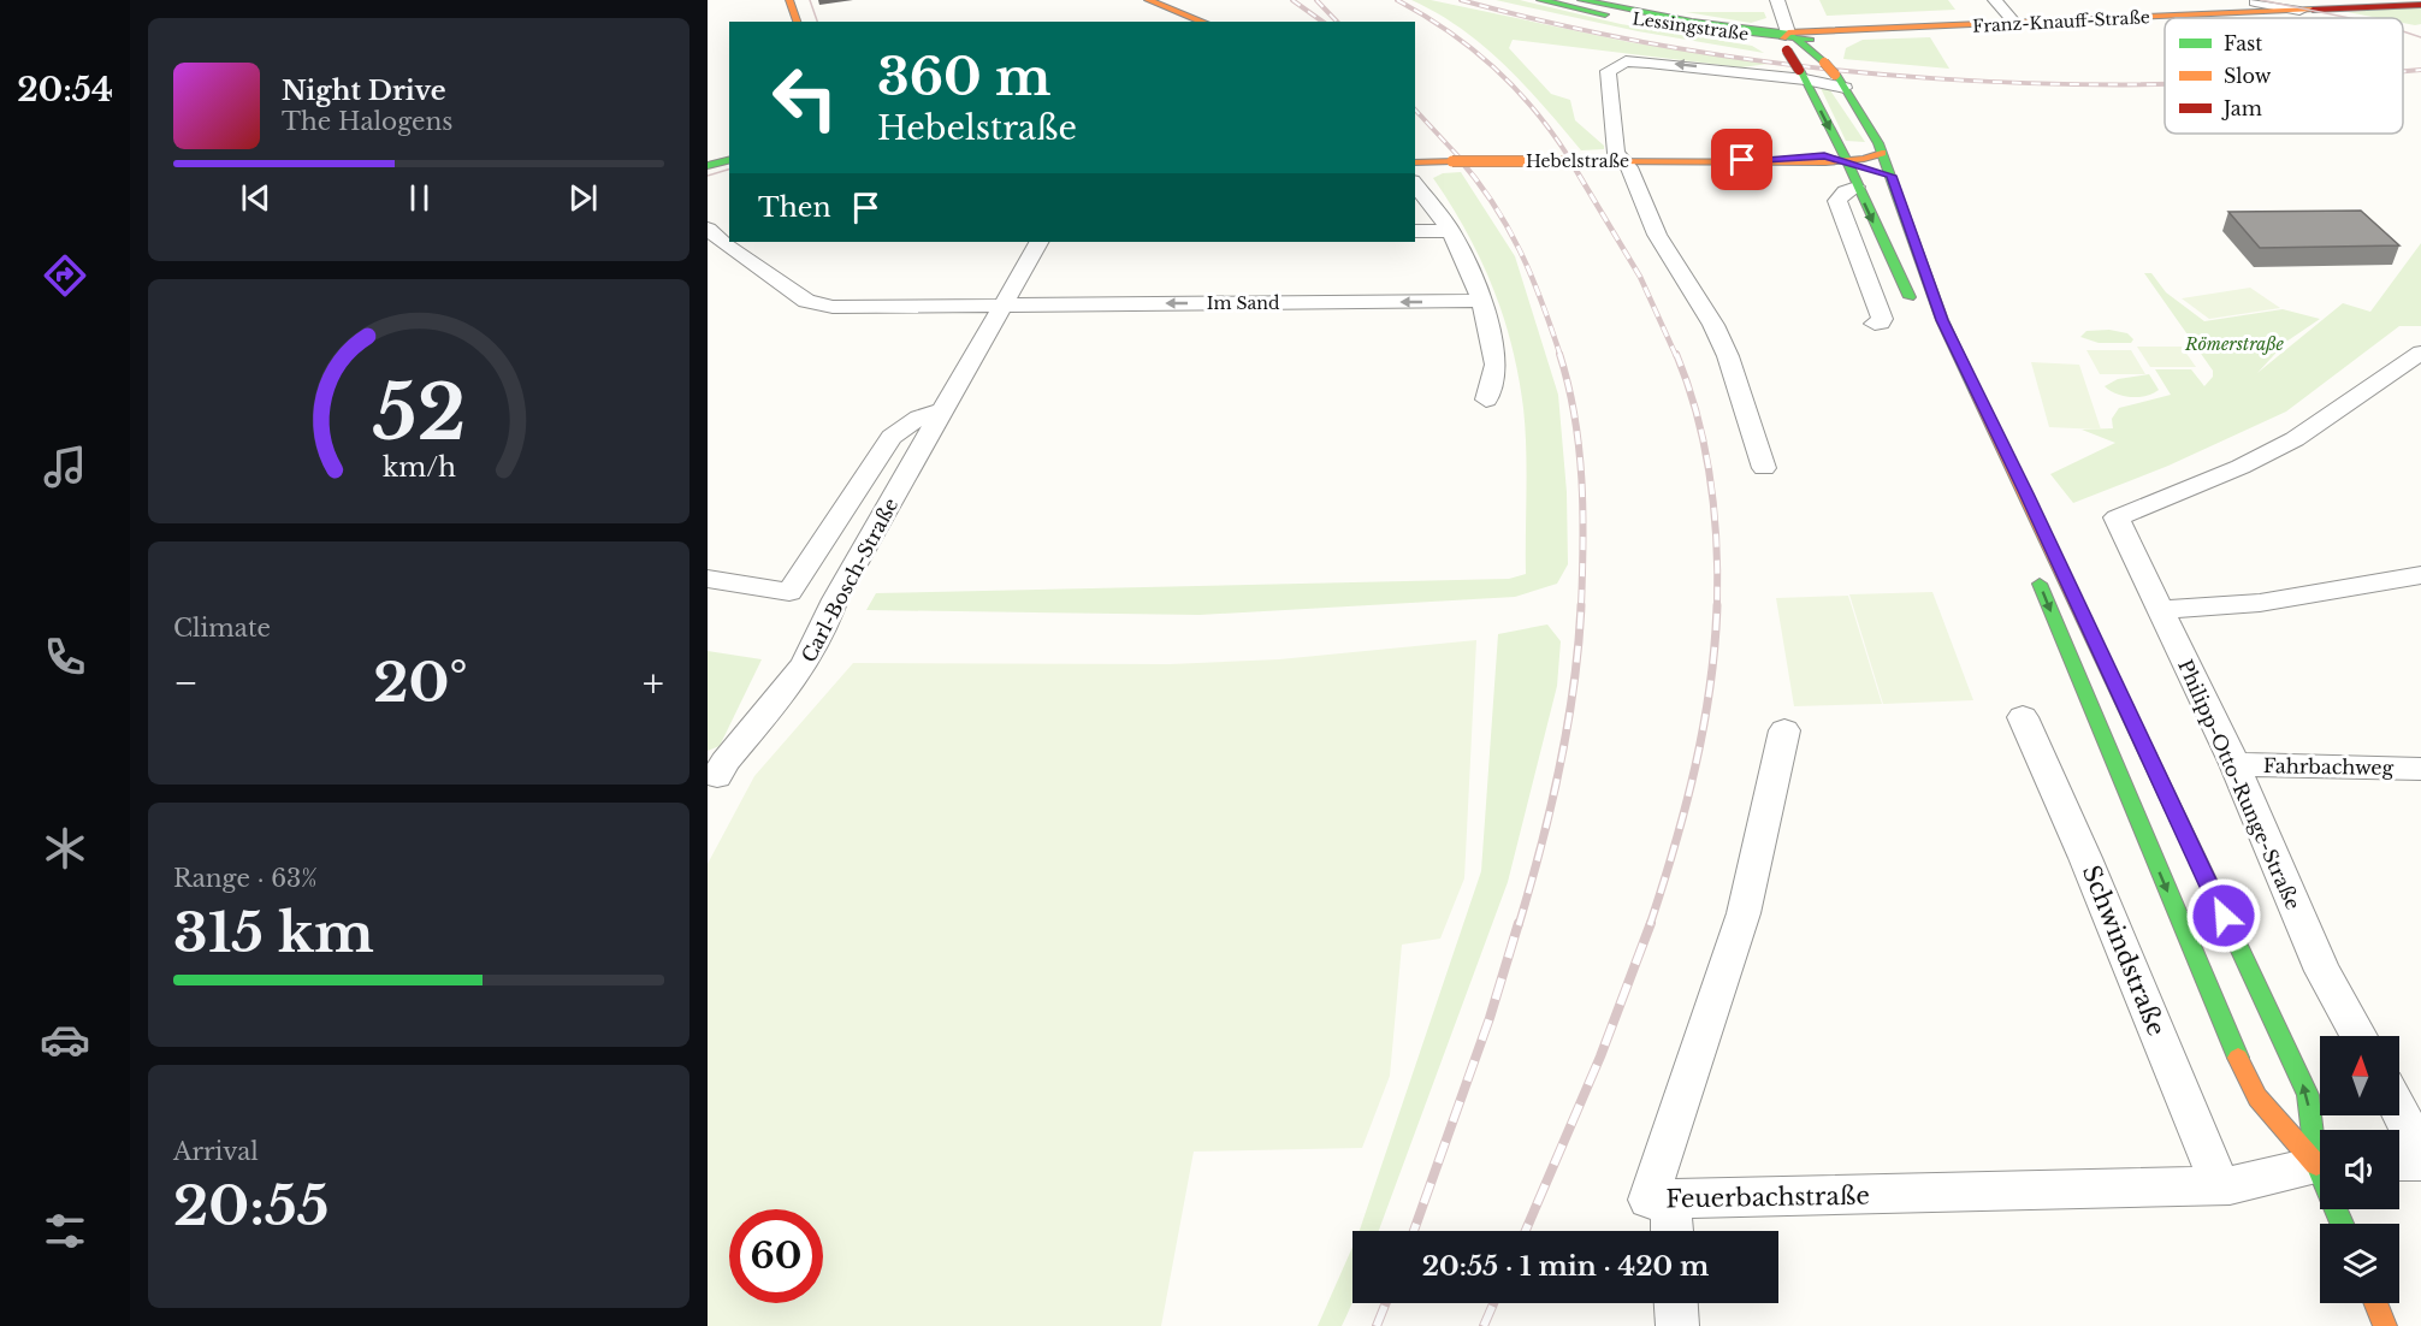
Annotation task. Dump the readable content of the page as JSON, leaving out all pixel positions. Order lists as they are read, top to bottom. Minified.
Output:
{"streets":{"main road":["Franz-Knauff-Straße","Lessingstraße","Hebelstraße"],"street":["Im Sand","Carl-Bosch-Straße","Fahrbachweg","Philipp-Otto-Runge-Straße","Schwindstraße","Feuerbachstraße"]},"crossings":[["Franz-Knauff-Straße","Lessingstraße"],["Im Sand","Carl-Bosch-Straße"],["Fahrbachweg","Philipp-Otto-Runge-Straße"],["Schwindstraße","Feuerbachstraße"]],"one_way":["Im Sand"],"parks":["Römerstraße"],"legend":["Fast","Slow","Jam"],"north":"top","page":{"tabs":"20:54","turn":["360 m","Hebelstraße"],"song":["Night Drive","The Halogens"],"then":"Then","tile":["Climate",["Range · 63%","315 km"],["Arrival","20:55"]],"heat":["−","20°","+"],"limit":"60","trip":"20:55 · 1 min · 420 m","gauge":["52","km/h"]}}
